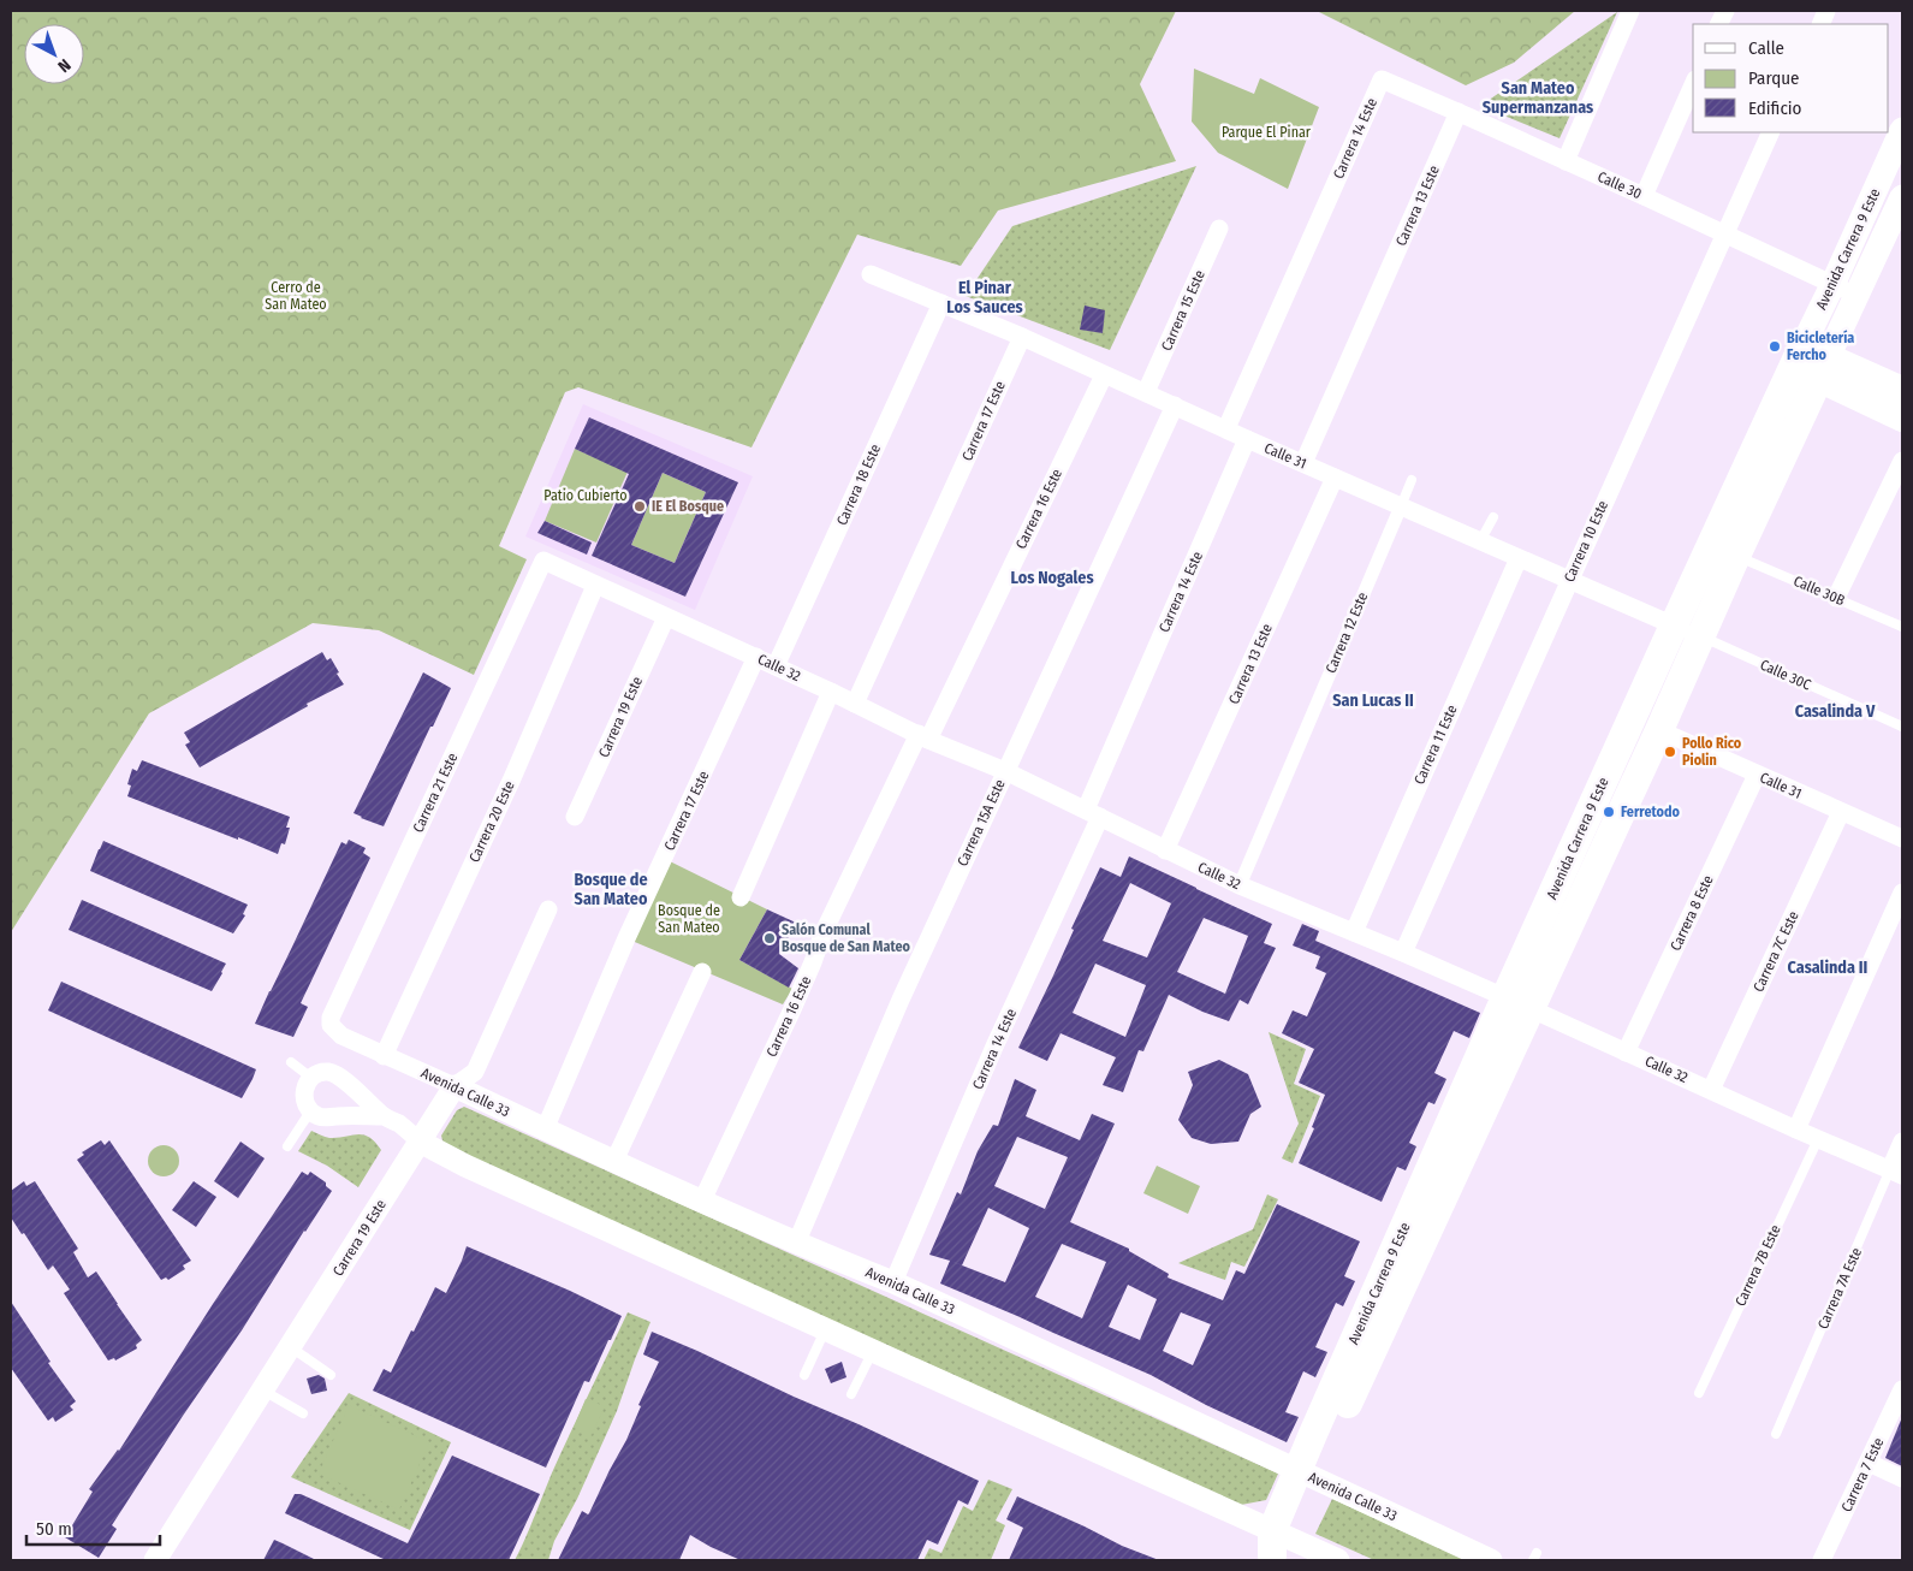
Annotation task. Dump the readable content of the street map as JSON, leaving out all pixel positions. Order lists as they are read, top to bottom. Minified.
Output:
{"streets":{"main road":["Avenida Carrera 9 Este"],"street":["Carrera 14 Este","Calle 30","Carrera 13 Este","Carrera 15 Este","Carrera 17 Este","Calle 31","Carrera 18 Este","Carrera 16 Este","Carrera 10 Este","Carrera 12 Este","Calle 32","Carrera 19 Este","Carrera 11 Este","Carrera 21 Este","Carrera 20 Este","Carrera 15A Este","Carrera 8 Este","Carrera 7C Este","Avenida Calle 33","Carrera 7A Este","Carrera 7 Este"],"lane":["Calle 30B","Calle 30C","Carrera 7B Este"]},"crossings":[["Carrera 14 Este","Calle 30"],["Carrera 14 Este","Calle 31"],["Carrera 14 Este","Calle 32"],["Carrera 14 Este","Avenida Calle 33"],["Calle 30","Carrera 13 Este"],["Calle 30","Avenida Carrera 9 Este"],["Calle 30","Carrera 10 Este"],["Carrera 13 Este","Calle 31"],["Carrera 13 Este","Calle 32"],["Avenida Carrera 9 Este","Calle 31"],["Avenida Carrera 9 Este","Calle 30B"],["Avenida Carrera 9 Este","Calle 32"],["Avenida Carrera 9 Este","Calle 30C"],["Avenida Carrera 9 Este","Avenida Calle 33"],["Carrera 15 Este","Calle 31"],["Carrera 17 Este","Calle 31"],["Carrera 17 Este","Calle 32"],["Carrera 17 Este","Avenida Calle 33"],["Calle 31","Carrera 18 Este"],["Calle 31","Carrera 16 Este"],["Calle 31","Carrera 10 Este"],["Calle 31","Carrera 12 Este"],["Calle 31","Calle 30C"],["Calle 31","Carrera 11 Este"],["Calle 31","Carrera 15A Este"],["Calle 31","Carrera 8 Este"],["Calle 31","Carrera 7C Este"],["Carrera 18 Este","Calle 32"],["Carrera 16 Este","Calle 32"],["Carrera 16 Este","Avenida Calle 33"],["Carrera 10 Este","Calle 32"],["Carrera 12 Este","Calle 32"],["Calle 32","Carrera 19 Este"],["Calle 32","Carrera 11 Este"],["Calle 32","Carrera 21 Este"],["Calle 32","Carrera 20 Este"],["Calle 32","Carrera 15A Este"],["Calle 32","Carrera 8 Este"],["Calle 32","Carrera 7C Este"],["Calle 32","Carrera 7B Este"],["Calle 32","Carrera 7A Este"],["Carrera 19 Este","Avenida Calle 33"],["Carrera 21 Este","Avenida Calle 33"],["Carrera 20 Este","Avenida Calle 33"],["Carrera 15A Este","Avenida Calle 33"]],"districts":["San Mateo Supermanzanas","El Pinar Los Sauces","Los Nogales","San Lucas II","Casalinda V","Bosque de San Mateo","Casalinda II"],"parks":["Parque El Pinar","Cerro de San Mateo","Patio Cubierto","Bosque de San Mateo"],"places":["Bicicletería Fercho","IE El Bosque","Pollo Rico Piolin","Ferretodo","Salón Comunal Bosque de San Mateo"],"legend":["Calle","Parque","Edificio"],"scale_bar":"50 m","north":"bottom right"}
